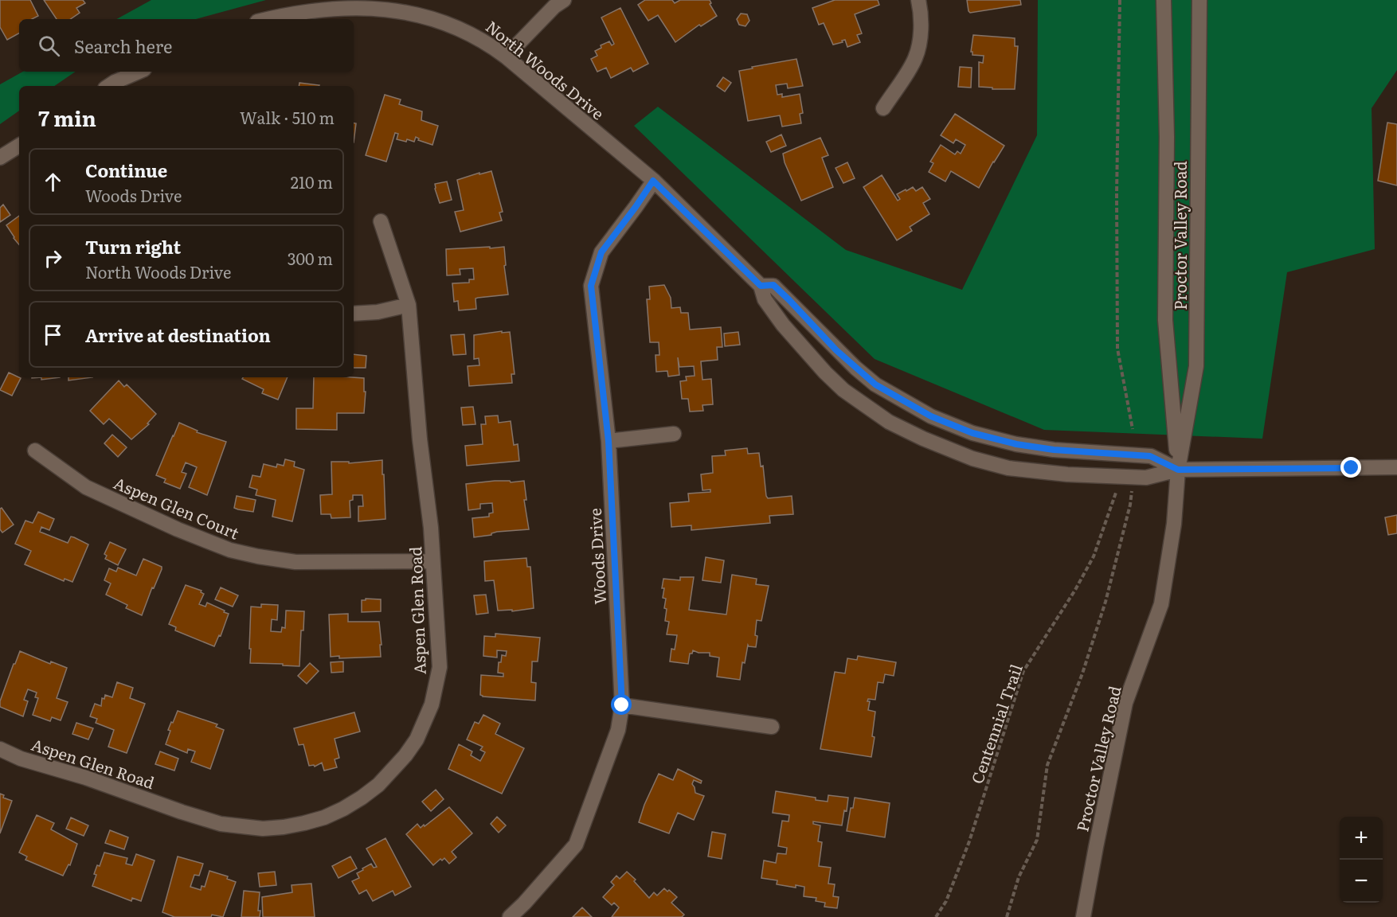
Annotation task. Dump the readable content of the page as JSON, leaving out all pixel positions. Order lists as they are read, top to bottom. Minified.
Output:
{"streets":{"street":["North Woods Drive","Proctor Valley Road","Aspen Glen Court","Woods Drive","Aspen Glen Road"],"path":["Centennial Trail"]},"crossings":[["North Woods Drive","Proctor Valley Road"],["North Woods Drive","Woods Drive"],["Aspen Glen Court","Aspen Glen Road"]],"page":{"search":"Search here","heading":["7 min","Walk · 510 m"],"list":[["Continue","Woods Drive","210 m"],["Turn right","North Woods Drive","300 m"],"Arrive at destination"],"map_buttons":["+","−"]}}
